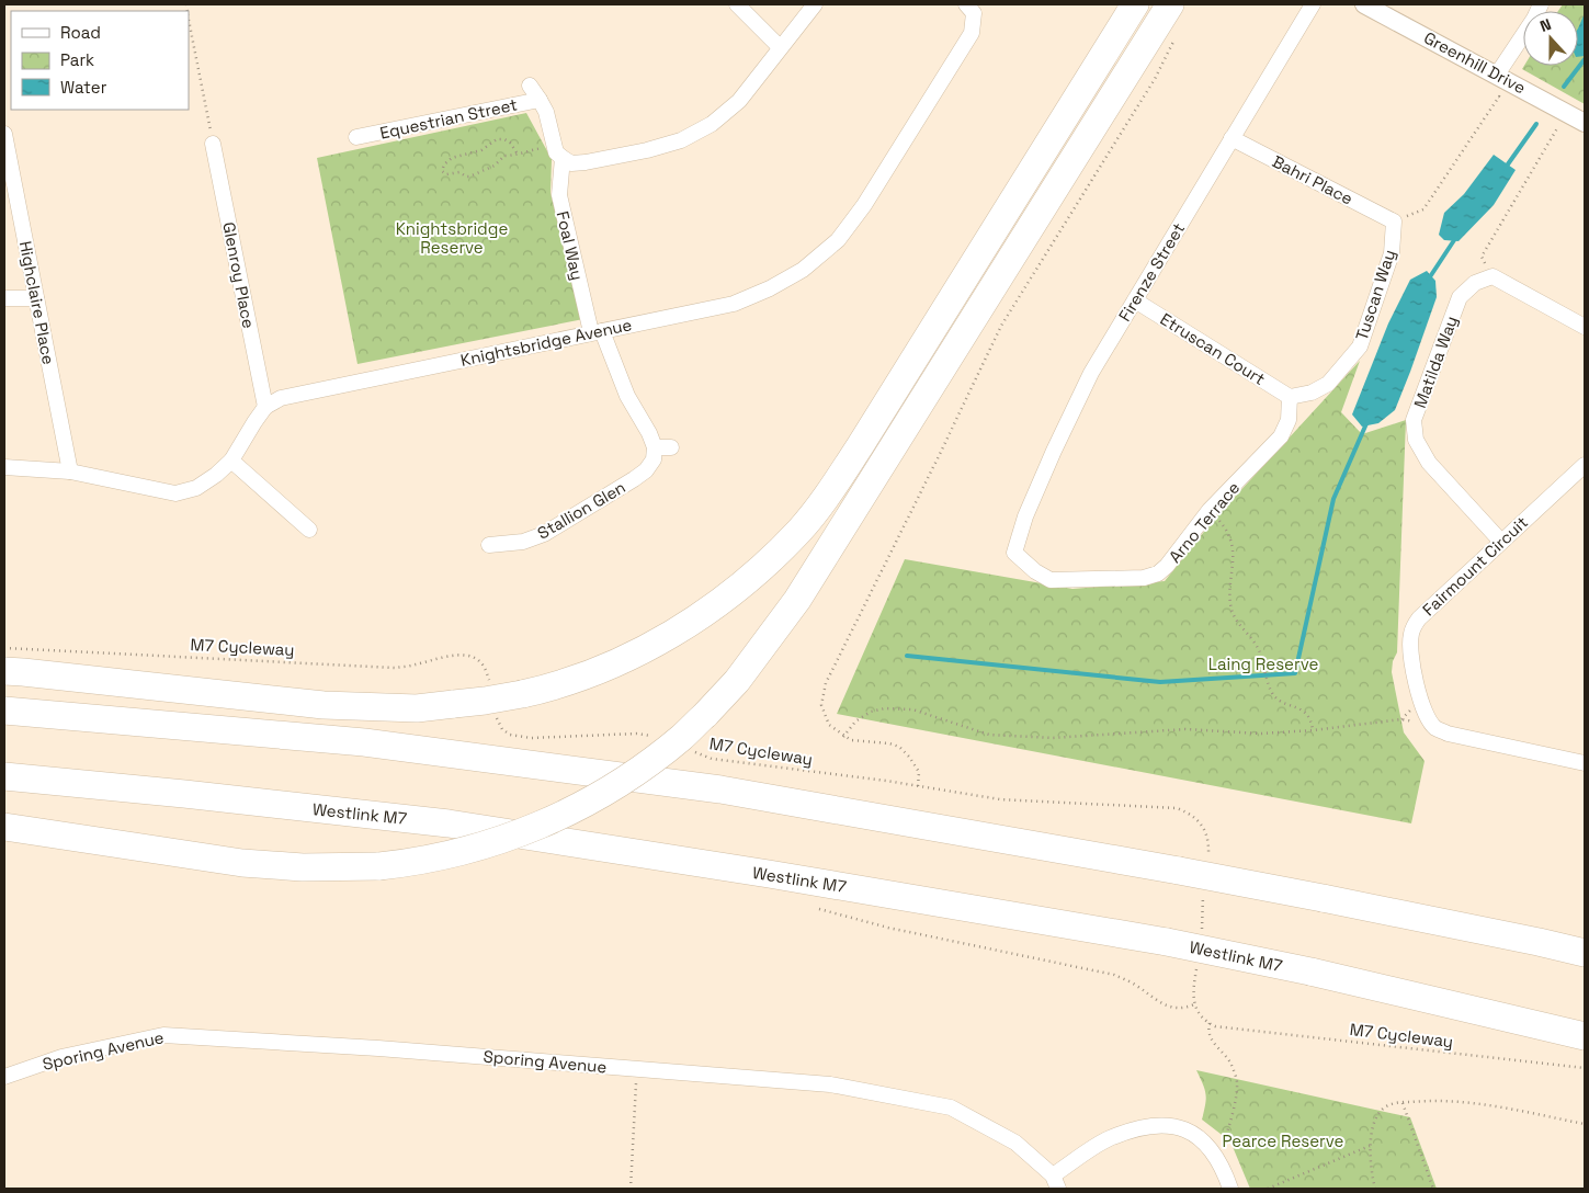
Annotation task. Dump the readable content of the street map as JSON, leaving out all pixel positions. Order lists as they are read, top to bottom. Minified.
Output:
{"streets":{"highway":["Westlink M7"],"street":["Greenhill Drive","Equestrian Street","Bahri Place","Foal Way","Firenze Street","Glenroy Place","Tuscan Way","Highclaire Place","Knightsbridge Avenue","Etruscan Court","Matilda Way","Stallion Glen","Arno Terrace","Fairmount Circuit","Sporing Avenue"],"path":["M7 Cycleway"]},"crossings":[["Equestrian Street","Foal Way"],["Bahri Place","Firenze Street"],["Bahri Place","Tuscan Way"],["Foal Way","Knightsbridge Avenue"],["Firenze Street","Etruscan Court"],["Firenze Street","Arno Terrace"],["Glenroy Place","Knightsbridge Avenue"],["Tuscan Way","Etruscan Court"],["Tuscan Way","Arno Terrace"],["Etruscan Court","Arno Terrace"],["Matilda Way","Fairmount Circuit"]],"parks":["Knightsbridge Reserve","Laing Reserve","Pearce Reserve"],"legend":["Road","Park","Water"],"north":"top"}
